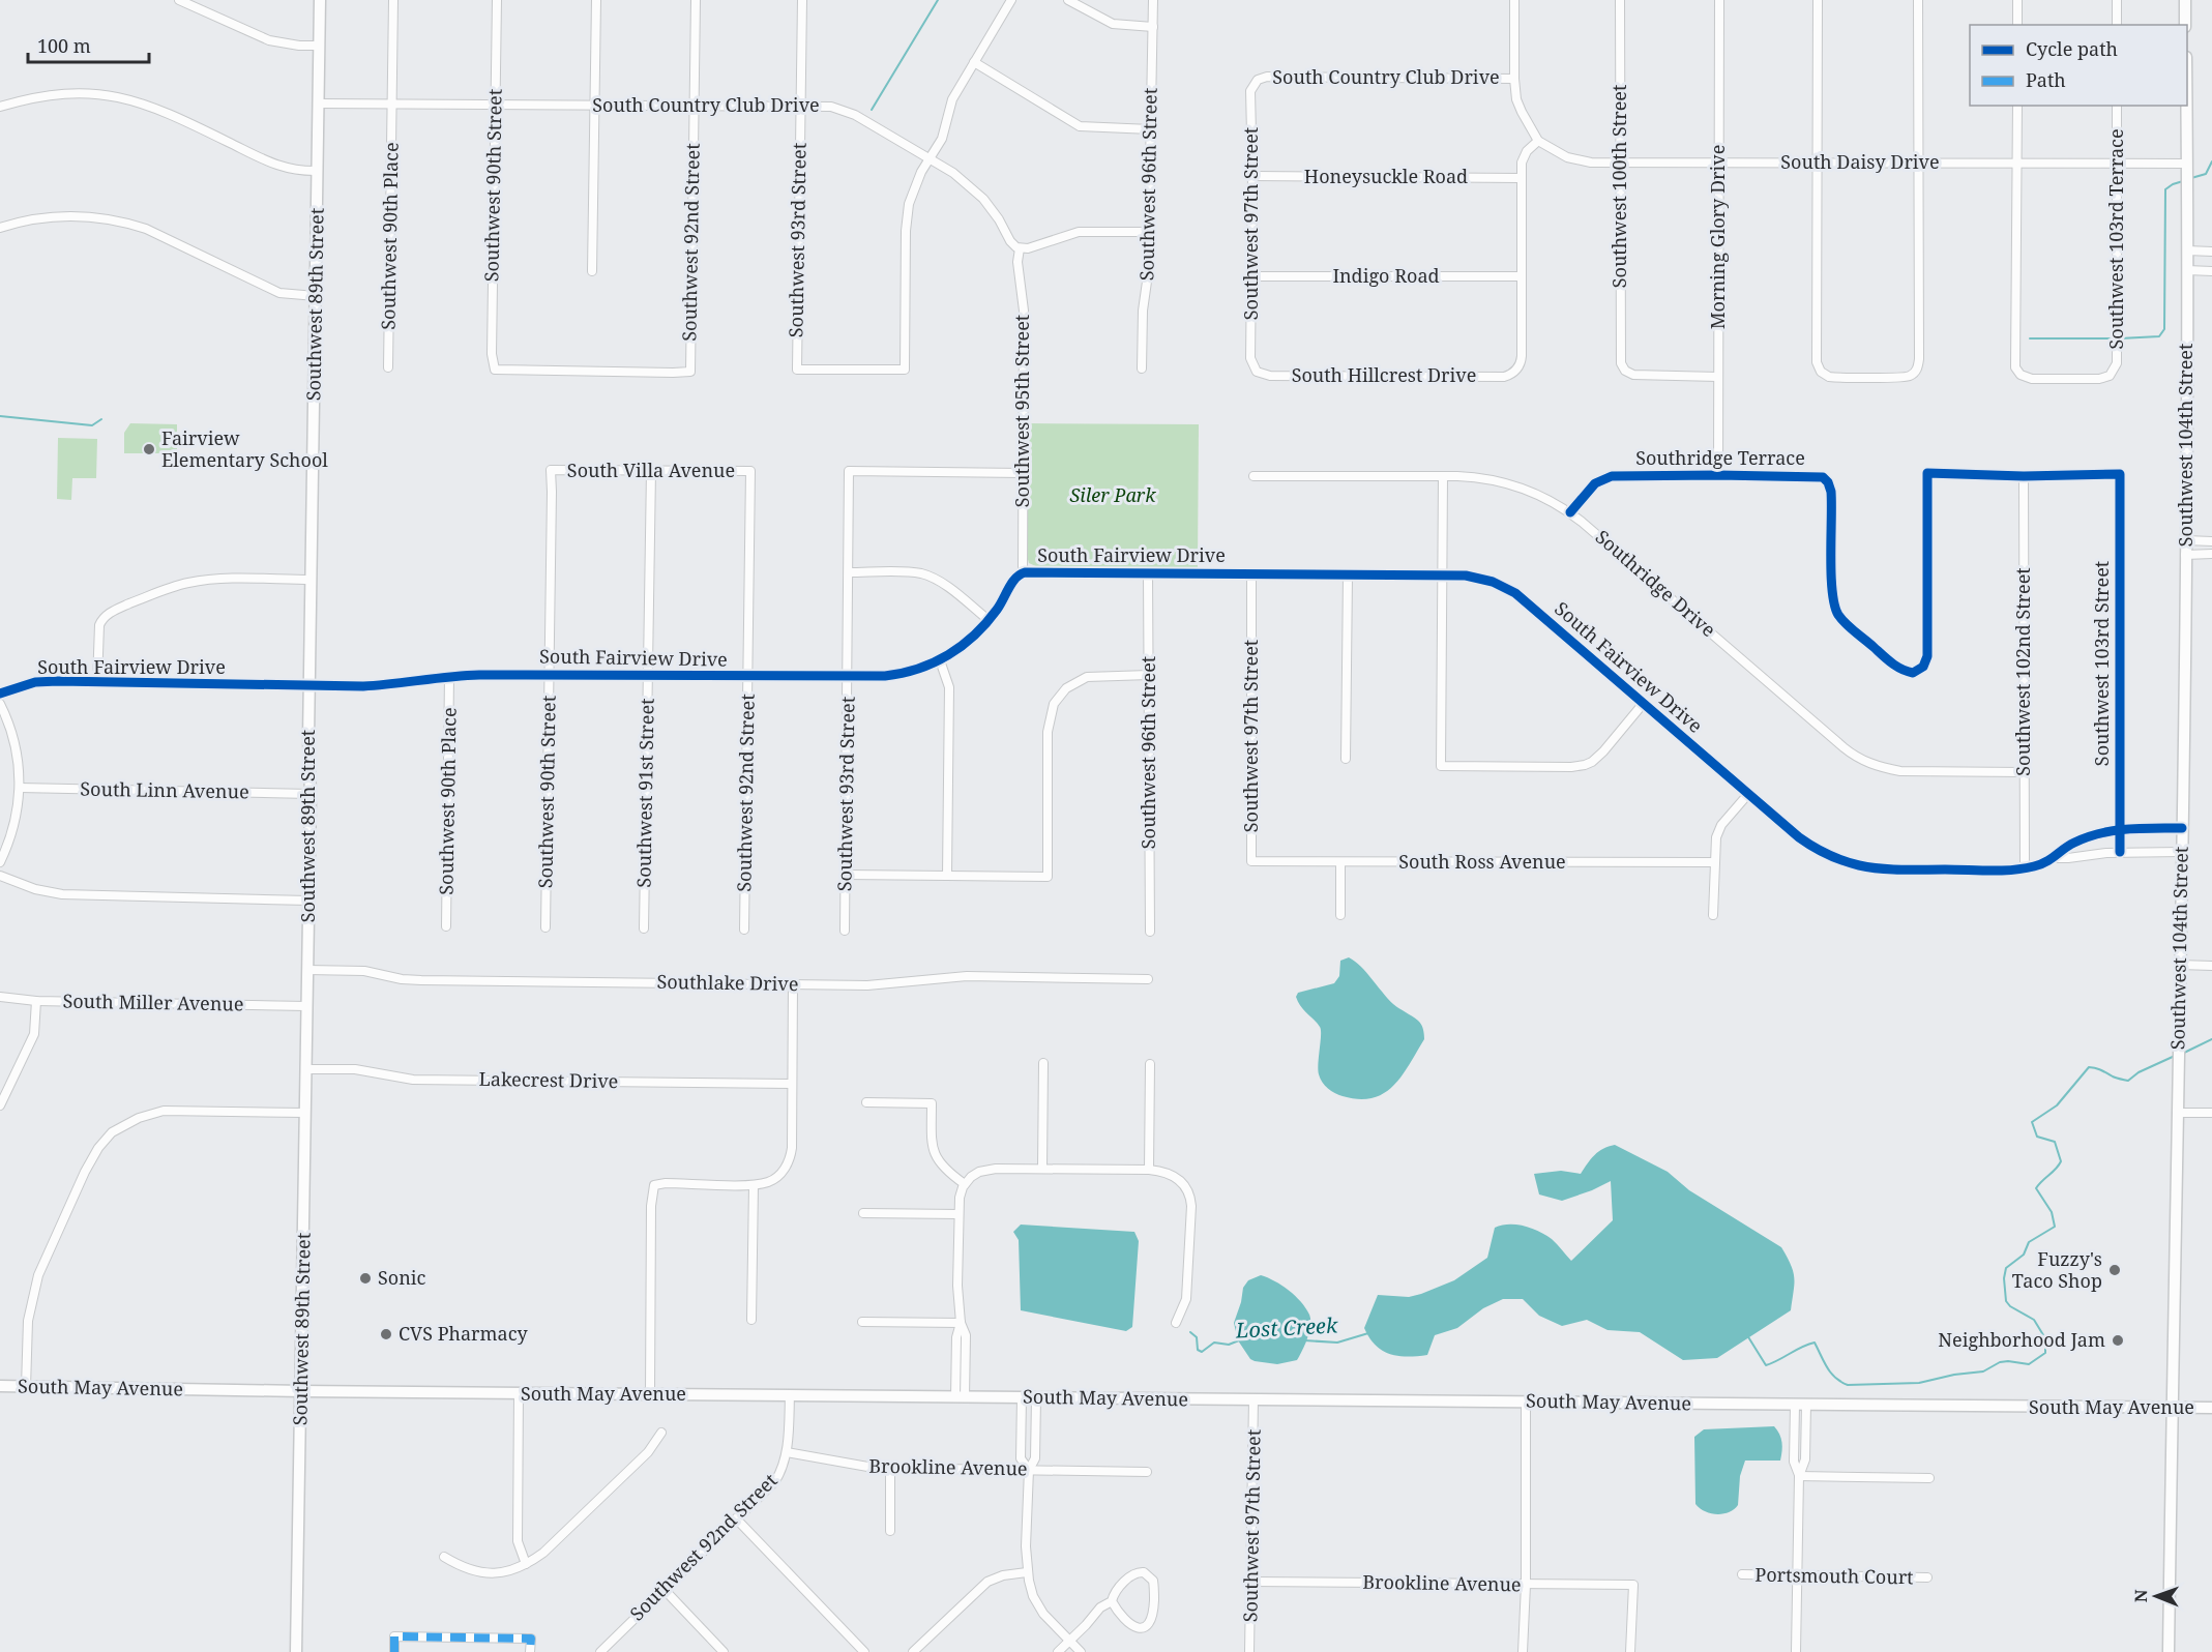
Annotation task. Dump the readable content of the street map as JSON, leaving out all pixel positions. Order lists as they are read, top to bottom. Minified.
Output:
{"streets":{"main road":["Southwest 89th Street","Southwest 104th Street","South May Avenue"],"street":["South Country Club Drive","South Daisy Drive","Honeysuckle Road","Southwest 96th Street","Southwest 90th Street","Southwest 100th Street","Southwest 97th Street","Southwest 90th Place","Morning Glory Drive","Southwest 103rd Terrace","Southwest 93rd Street","Southwest 92nd Street","Indigo Road","South Hillcrest Drive","Southwest 95th Street","Southridge Terrace","South Villa Avenue","South Fairview Drive","Southridge Drive","Southwest 103rd Street","Southwest 102nd Street","South Linn Avenue","Southwest 91st Street","South Ross Avenue","Southlake Drive","South Miller Avenue","Lakecrest Drive","Brookline Avenue","Portsmouth Court"]},"crossings":[["South Country Club Drive","Southwest 90th Street"],["South Country Club Drive","Southwest 97th Street"],["South Country Club Drive","Southwest 90th Place"],["South Country Club Drive","Southwest 93rd Street"],["South Country Club Drive","Southwest 92nd Street"],["South Country Club Drive","Southwest 89th Street"],["South Country Club Drive","Southwest 95th Street"],["South Daisy Drive","Southwest 100th Street"],["South Daisy Drive","Morning Glory Drive"],["South Daisy Drive","Southwest 103rd Terrace"],["South Daisy Drive","Southwest 104th Street"],["Honeysuckle Road","Southwest 97th Street"],["Southwest 96th Street","South Fairview Drive"],["Southwest 90th Street","Southwest 92nd Street"],["Southwest 90th Street","South Villa Avenue"],["Southwest 90th Street","South Fairview Drive"],["Southwest 100th Street","Morning Glory Drive"],["Southwest 97th Street","Indigo Road"],["Southwest 97th Street","South Hillcrest Drive"],["Southwest 97th Street","South Fairview Drive"],["Southwest 97th Street","South Ross Avenue"],["Southwest 97th Street","South May Avenue"],["Southwest 97th Street","Brookline Avenue"],["Southwest 90th Place","South Fairview Drive"],["Morning Glory Drive","Southridge Terrace"],["Southwest 93rd Street","Southwest 95th Street"],["Southwest 93rd Street","South Fairview Drive"],["Southwest 92nd Street","South Villa Avenue"],["Southwest 92nd Street","South Fairview Drive"],["Southwest 92nd Street","South May Avenue"],["Southwest 92nd Street","Brookline Avenue"],["Indigo Road","South Hillcrest Drive"],["Southwest 89th Street","South Fairview Drive"],["Southwest 89th Street","South Linn Avenue"],["Southwest 89th Street","Southlake Drive"],["Southwest 89th Street","South Miller Avenue"],["Southwest 89th Street","Lakecrest Drive"],["Southwest 89th Street","South May Avenue"],["Southwest 95th Street","South Fairview Drive"],["Southwest 104th Street","South Fairview Drive"],["Southwest 104th Street","South May Avenue"],["Southridge Terrace","Southridge Drive"],["Southridge Terrace","Southwest 103rd Street"],["Southridge Terrace","Southwest 102nd Street"],["South Villa Avenue","Southwest 91st Street"],["South Fairview Drive","Southwest 103rd Street"],["South Fairview Drive","Southwest 102nd Street"],["South Fairview Drive","Southwest 91st Street"],["Southridge Drive","Southwest 102nd Street"],["Southwest 103rd Street","Southwest 102nd Street"]],"water":["Lost Creek"],"parks":["Siler Park"],"places":["Fairview Elementary School","Fuzzy's Taco Shop","Sonic","CVS Pharmacy","Neighborhood Jam"],"legend":["Cycle path","Path"],"scale_bar":"100 m","north":"left"}
